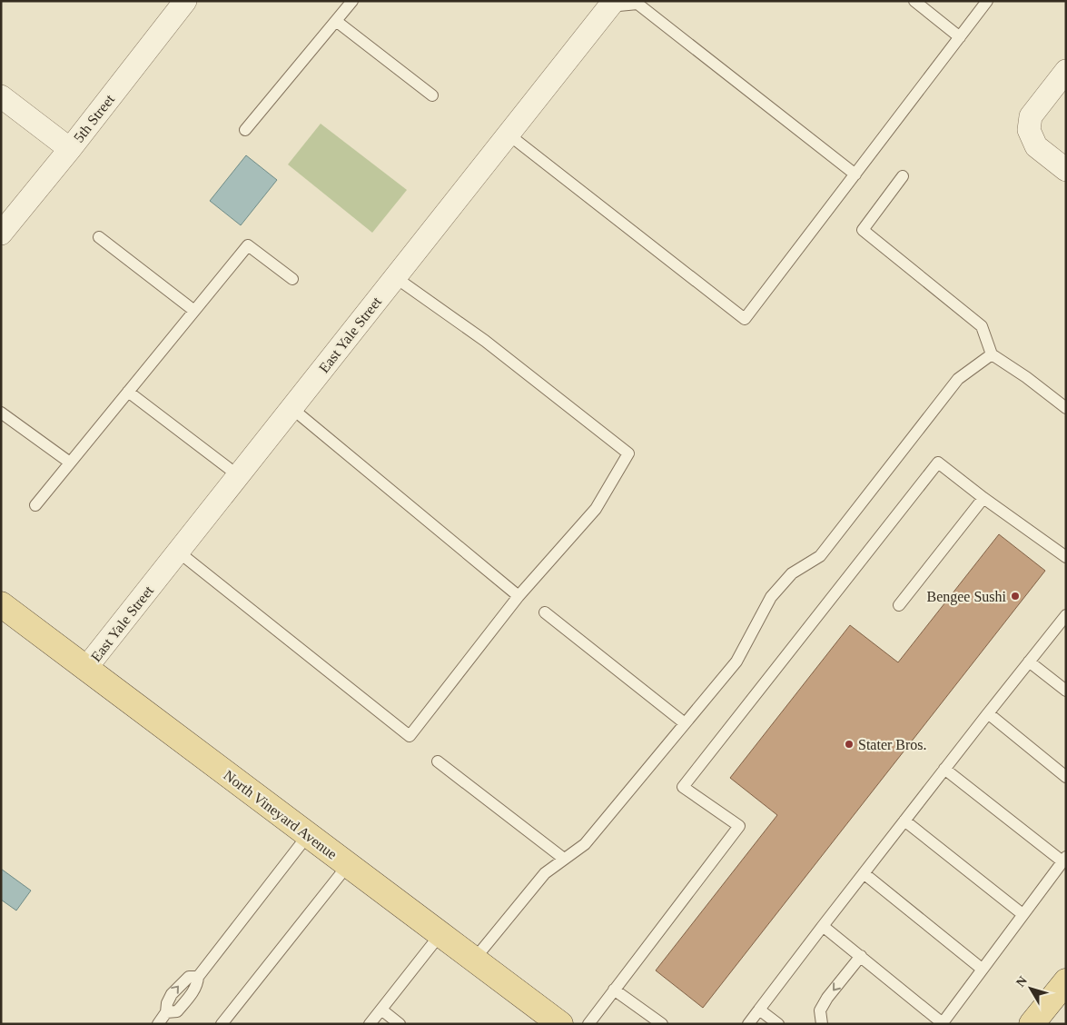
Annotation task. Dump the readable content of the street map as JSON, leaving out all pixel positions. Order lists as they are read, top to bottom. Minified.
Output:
{"streets":{"main road":["North Vineyard Avenue"],"street":["5th Street","East Yale Street"]},"crossings":[["East Yale Street","North Vineyard Avenue"]],"places":["Bengee Sushi","Stater Bros."],"north":"top left"}
